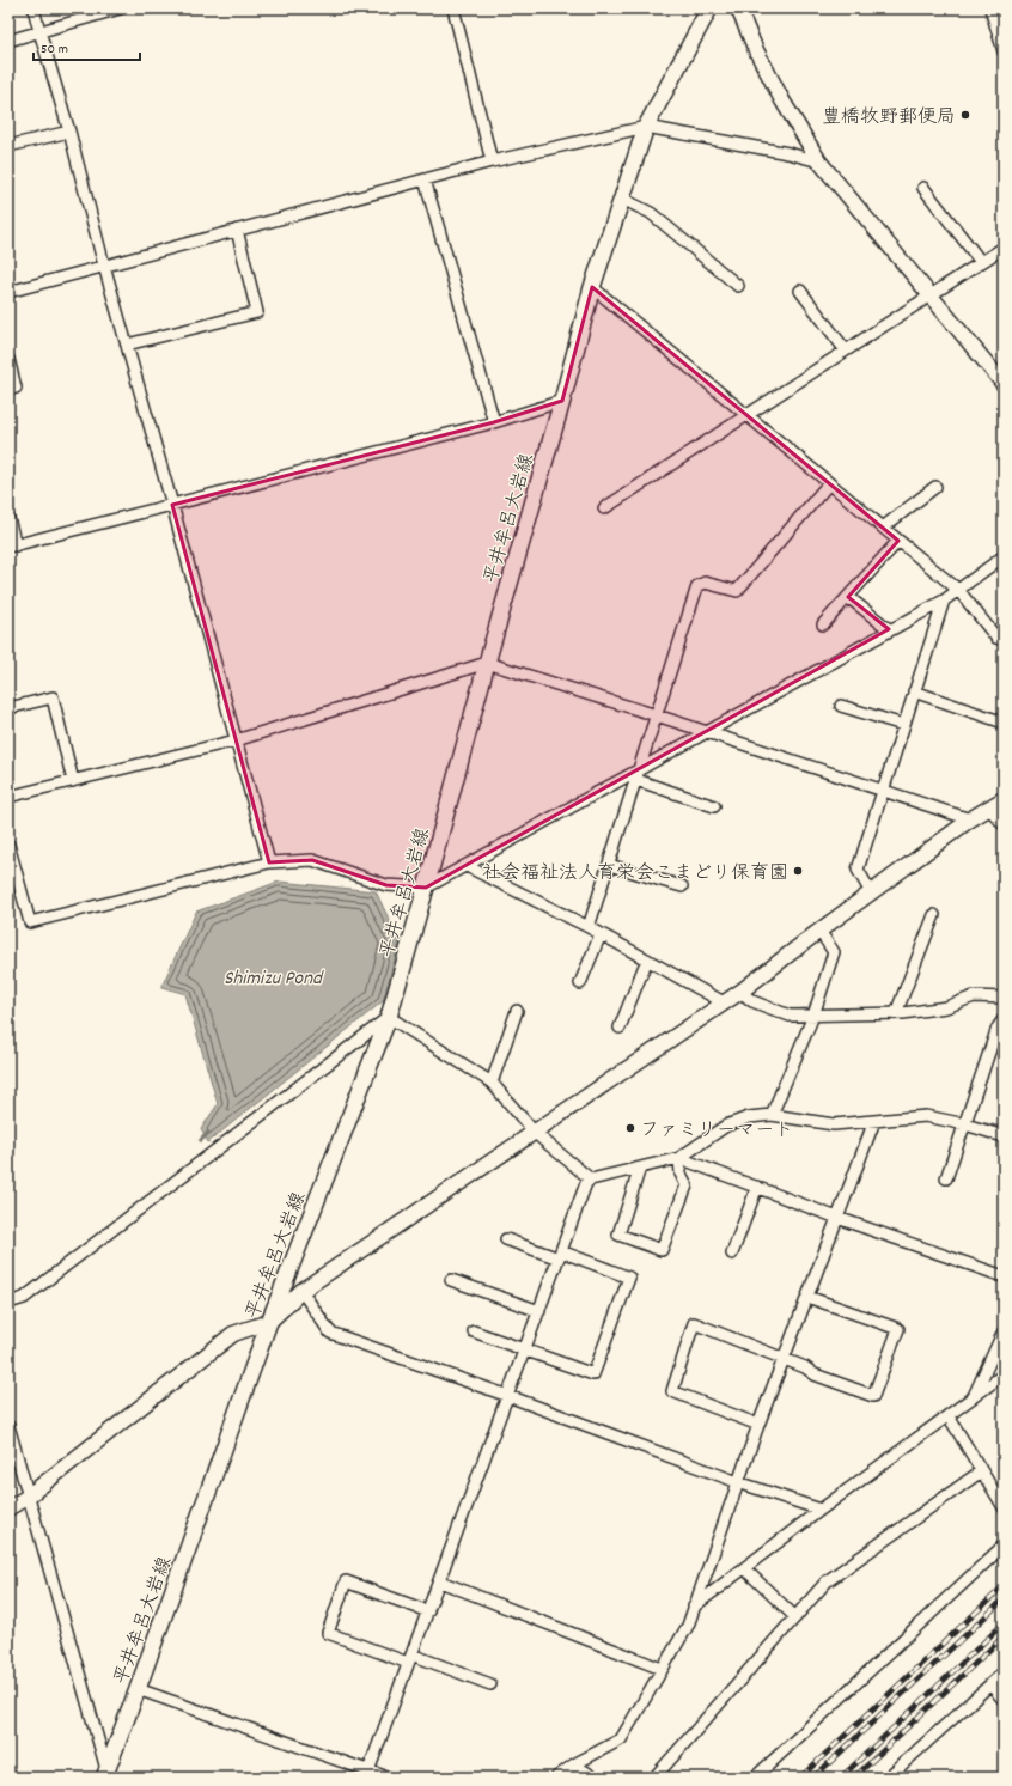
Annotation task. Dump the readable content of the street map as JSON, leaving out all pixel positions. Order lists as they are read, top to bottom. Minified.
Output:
{"streets":{"main road":["平井牟呂大岩線"]},"water":["Shimizu Pond"],"places":["豊橋牧野郵便局","社会福祉法人育栄会こまどり保育園","ファミリーマート"],"scale_bar":"50 m"}
